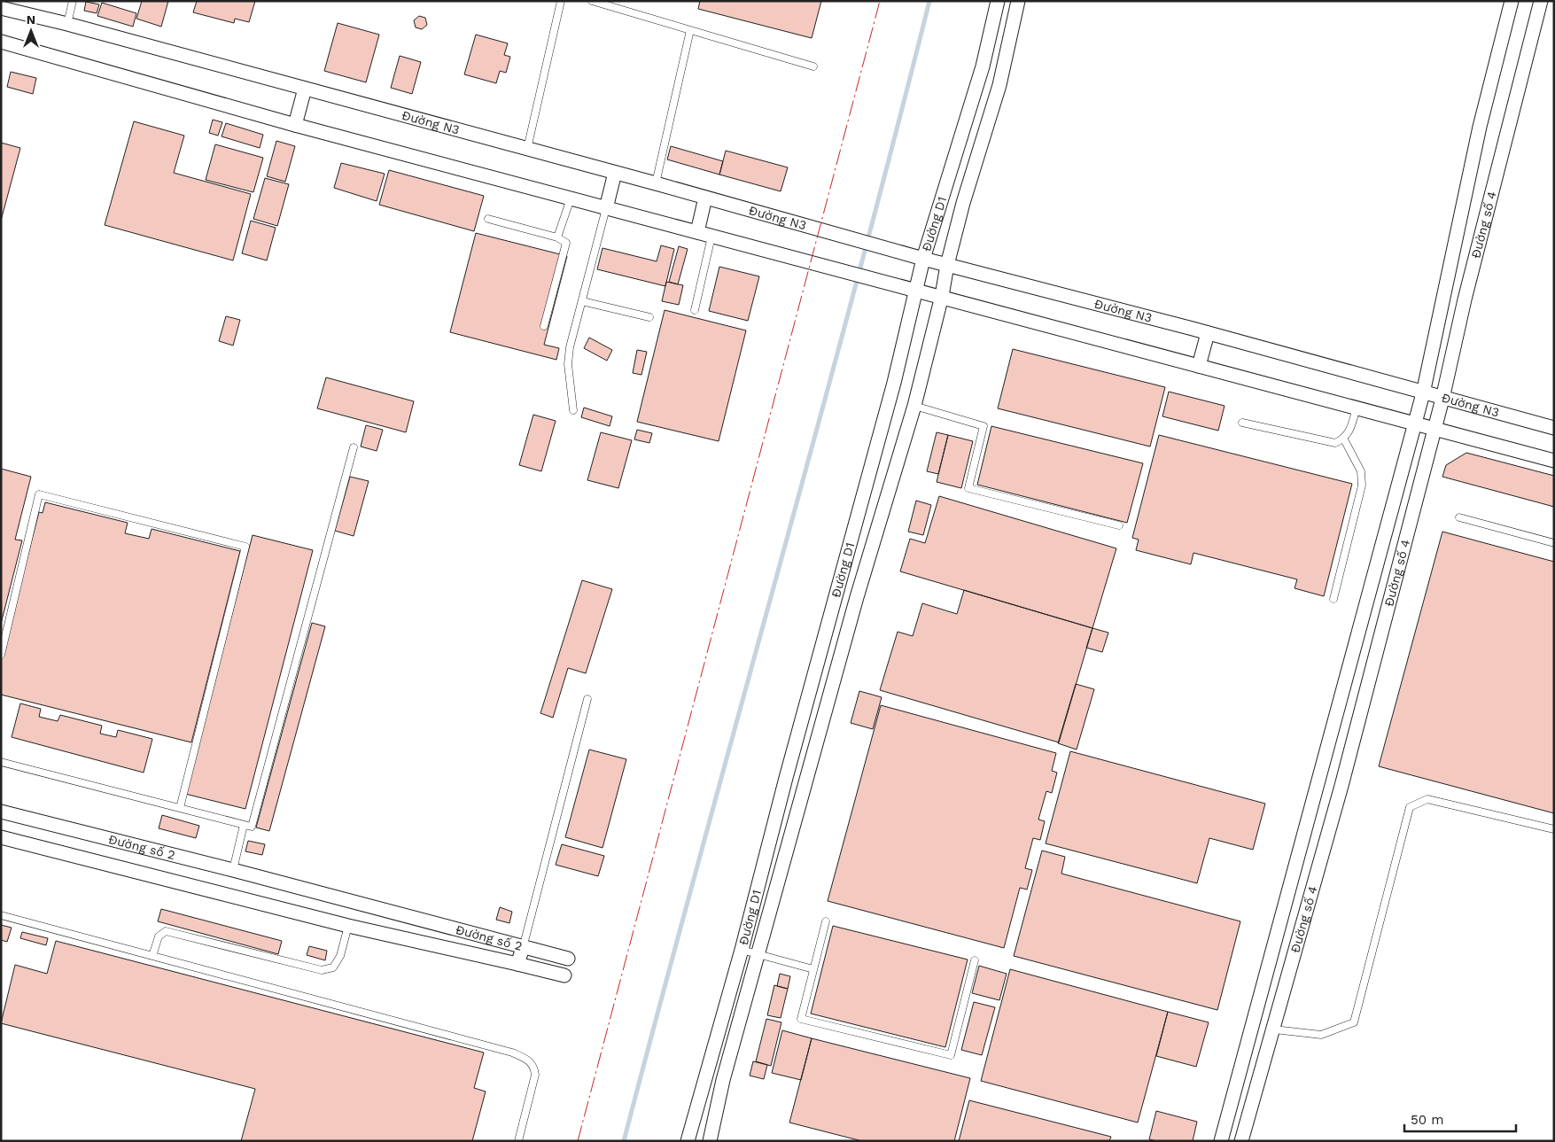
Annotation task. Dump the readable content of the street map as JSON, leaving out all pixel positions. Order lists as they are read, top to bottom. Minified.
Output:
{"streets":{"street":["Đường N3","Đường D1","Đường số 4","Đường số 2"]},"crossings":[["Đường N3","Đường D1"],["Đường N3","Đường số 4"]],"scale_bar":"50 m","north":"top"}
